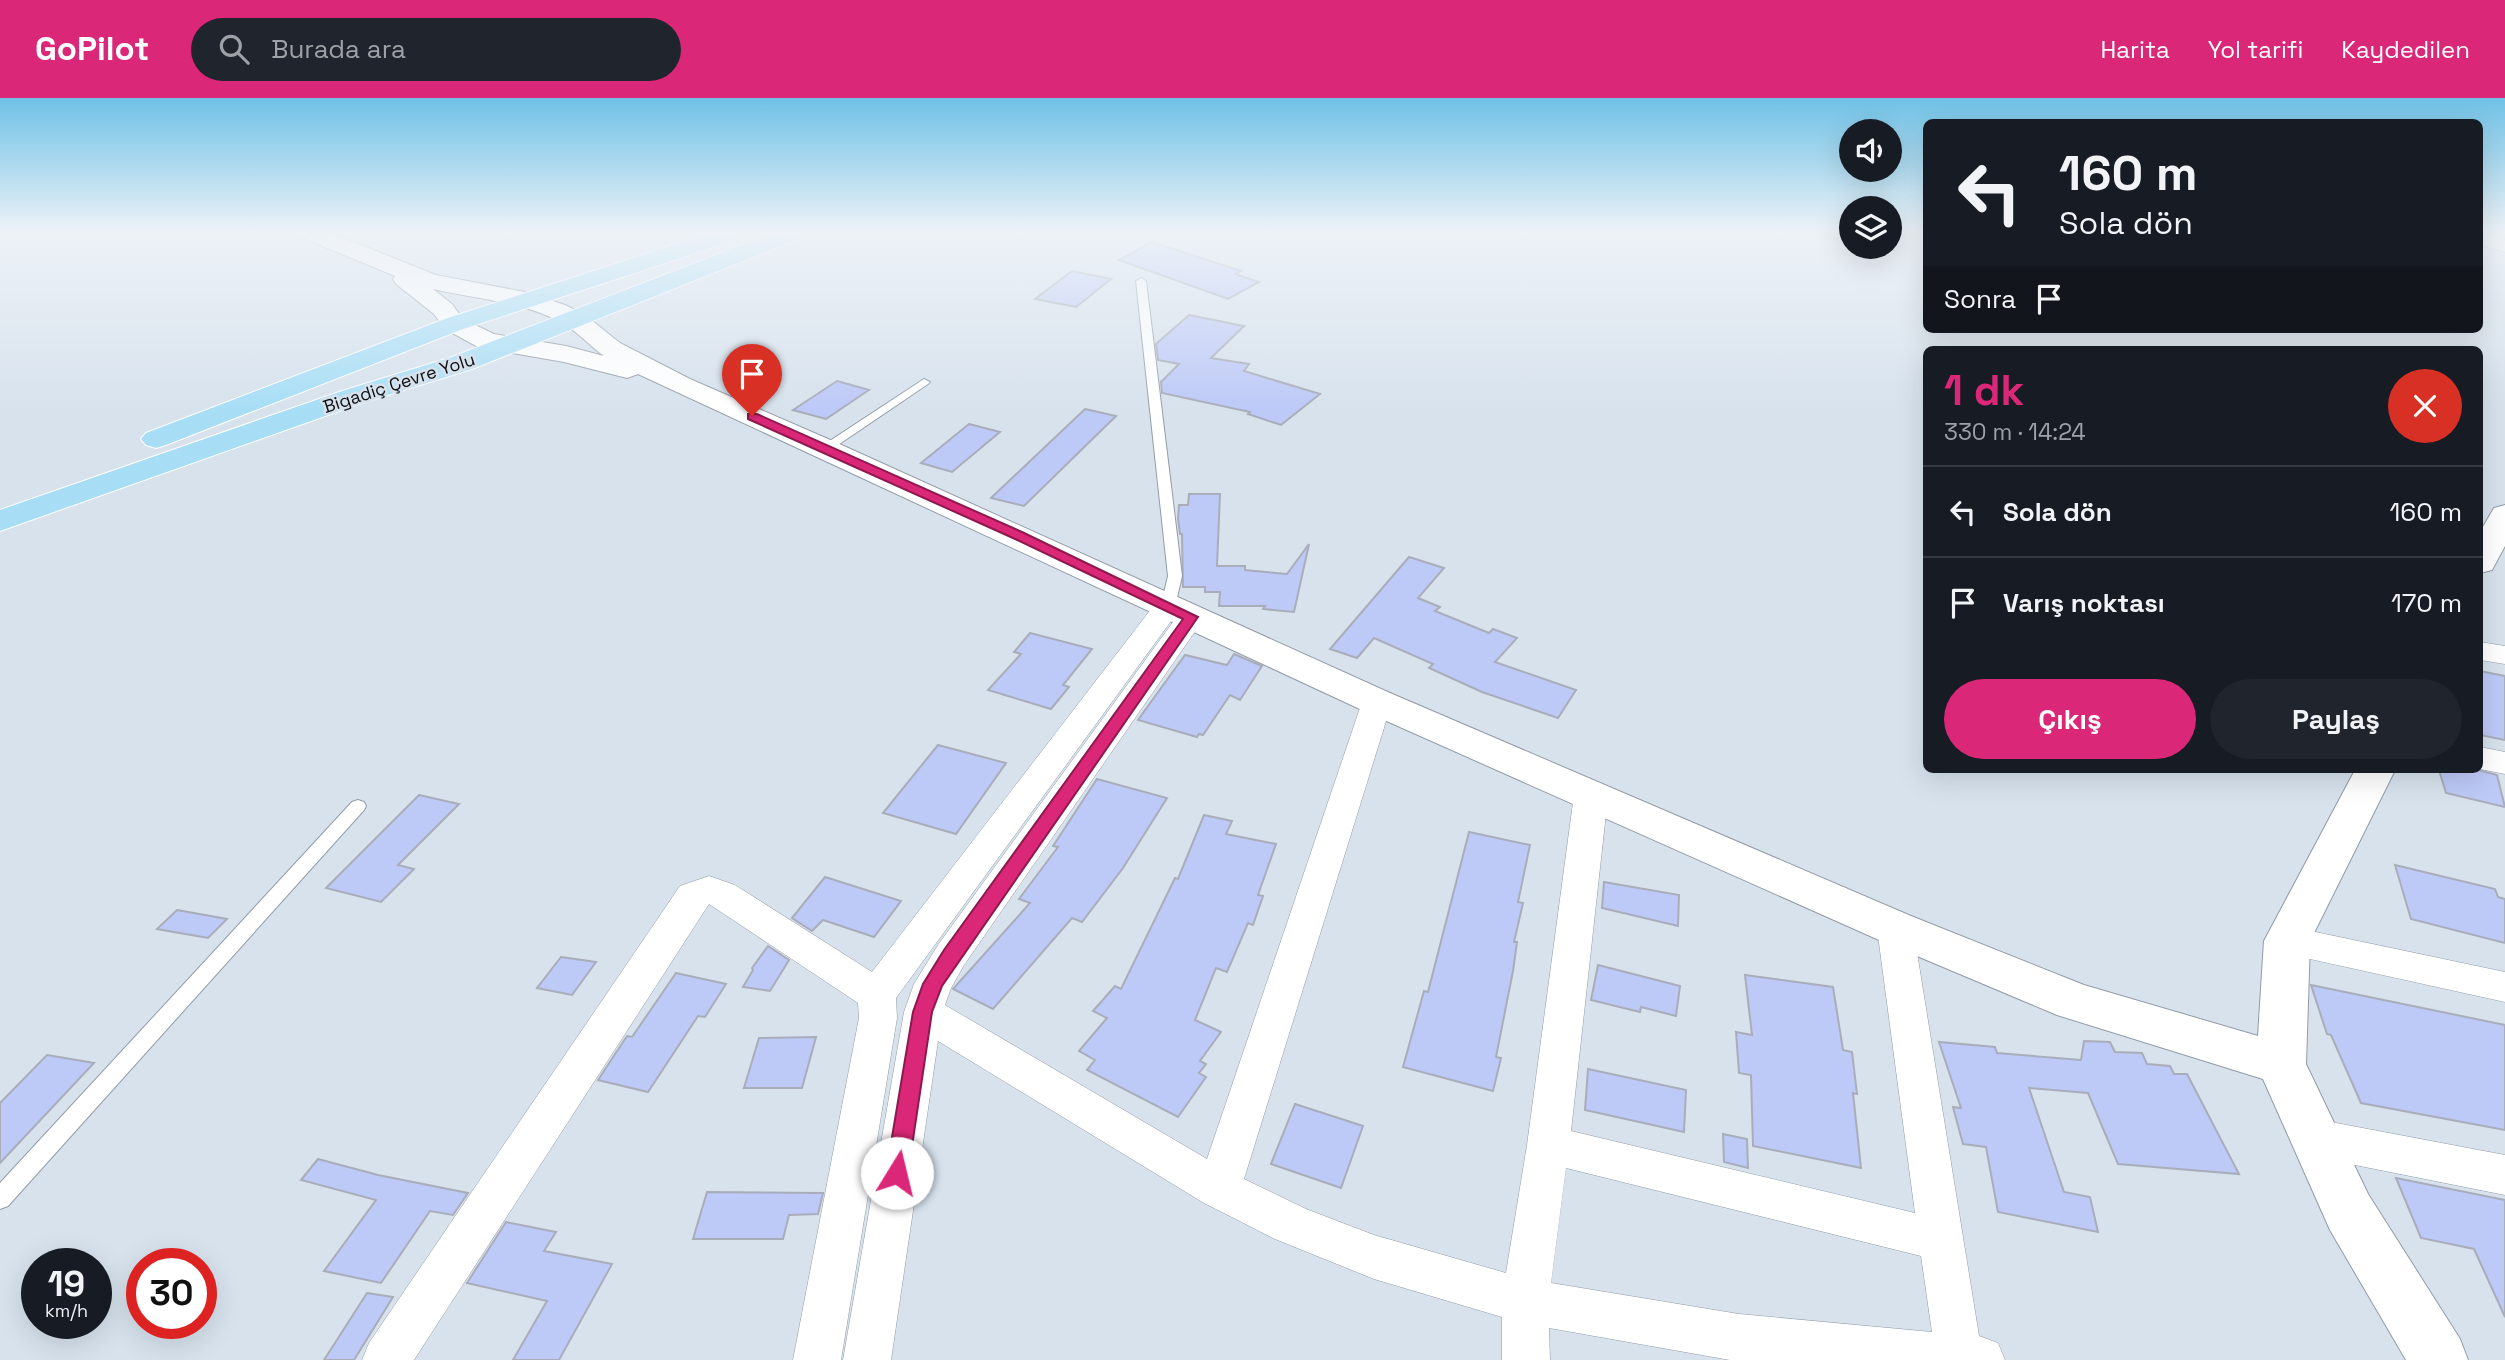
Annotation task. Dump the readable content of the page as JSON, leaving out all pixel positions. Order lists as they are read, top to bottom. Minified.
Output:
{"streets":{"highway":["Bigadiç Çevre Yolu"]},"page":{"header":"GoPilot","search":"Burada ara","nav":["Harita","Yol tarifi","Kaydedilen"],"turn":["160 m","Sola dön"],"then":"Sonra","heading":["1 dk","330 m · 14:24"],"list":[{"name":"Sola dön","value":"160 m"},{"name":"Varış noktası","value":"170 m"}],"buttons":["Çıkış","Paylaş"],"speed":"19 km/h","limit":"30"}}
